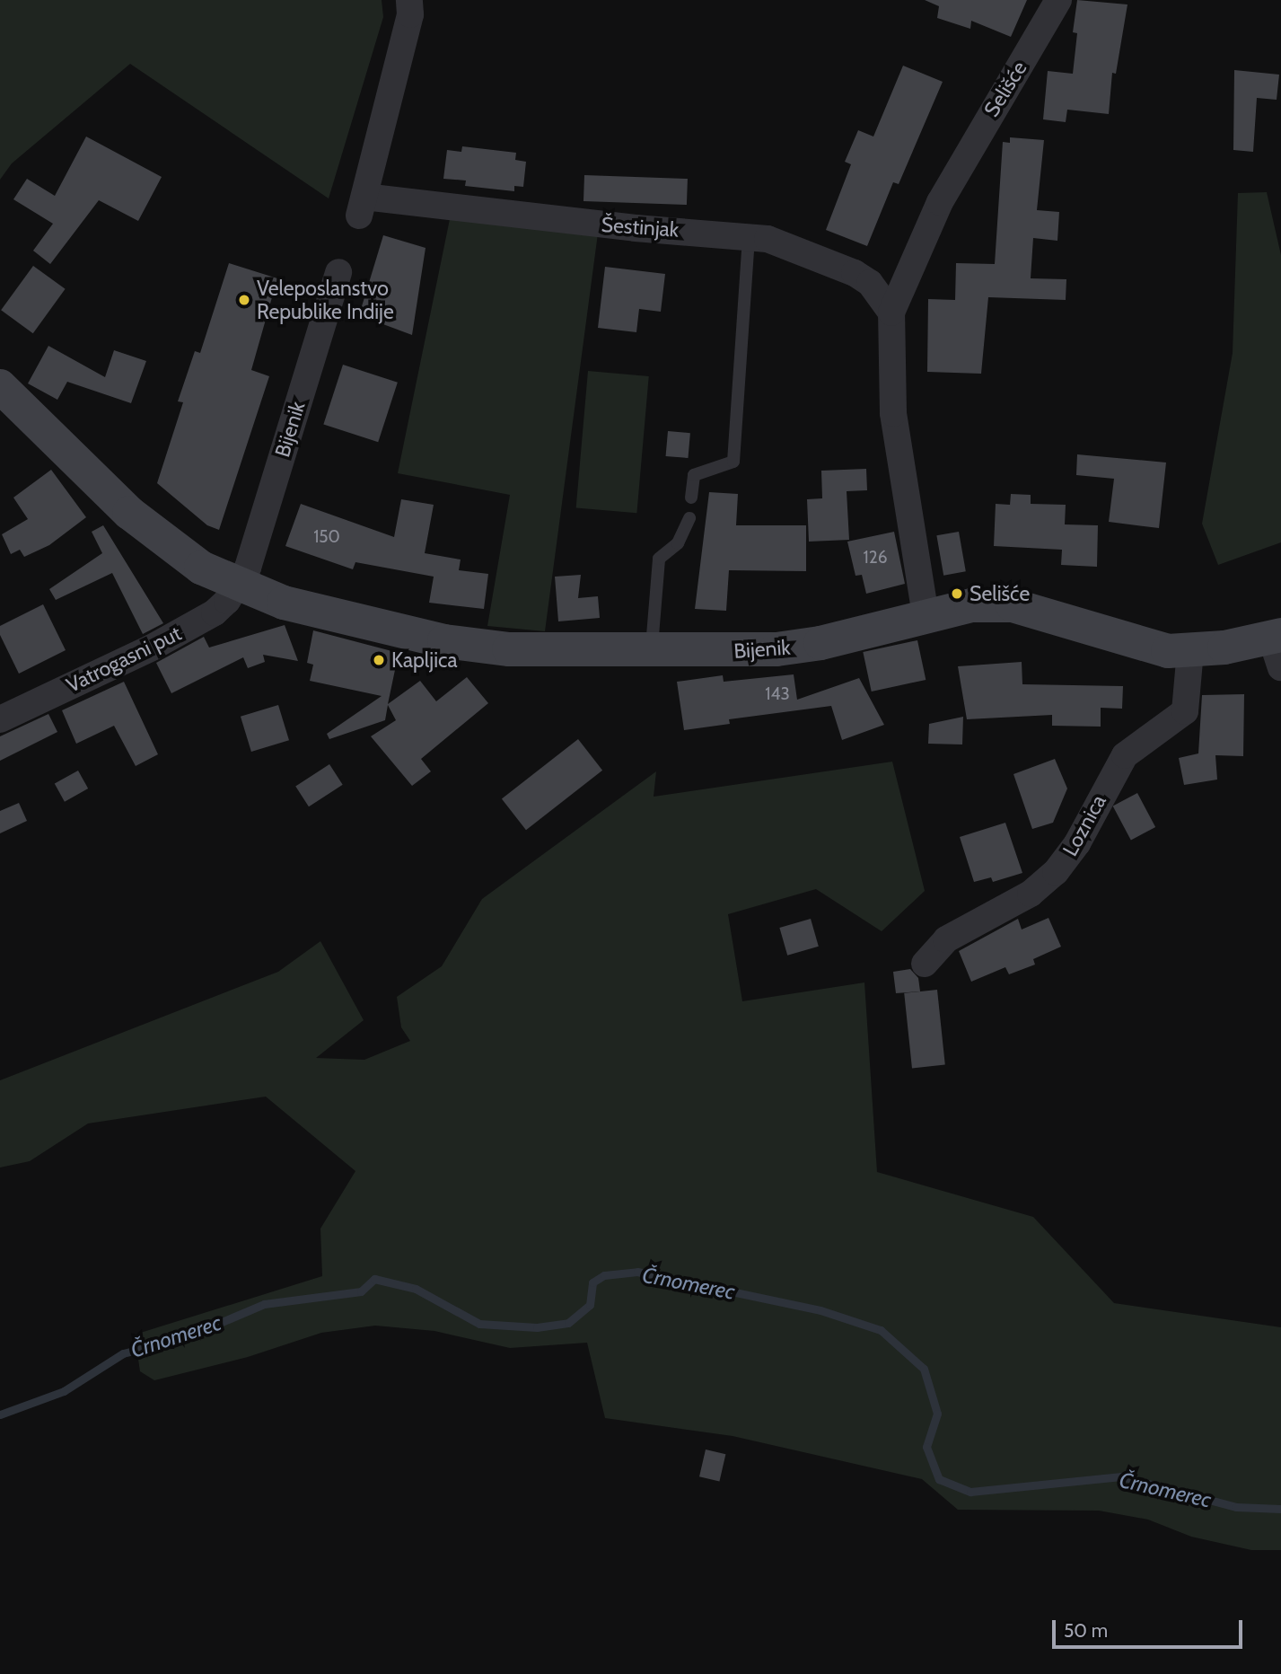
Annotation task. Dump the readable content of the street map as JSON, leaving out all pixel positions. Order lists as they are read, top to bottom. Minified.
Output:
{"streets":{"main road":["Bijenik"],"street":["Selišće","Šestinjak","Vatrogasni put","Loznica"]},"crossings":[["Selišće","Šestinjak"],["Selišće","Bijenik"],["Bijenik","Vatrogasni put"],["Bijenik","Loznica"]],"water":["Črnomerec"],"places":["Veleposlanstvo Republike Indije","Selišće","Kapljica"],"house_numbers":["150","126","143"],"scale_bar":"50 m"}
